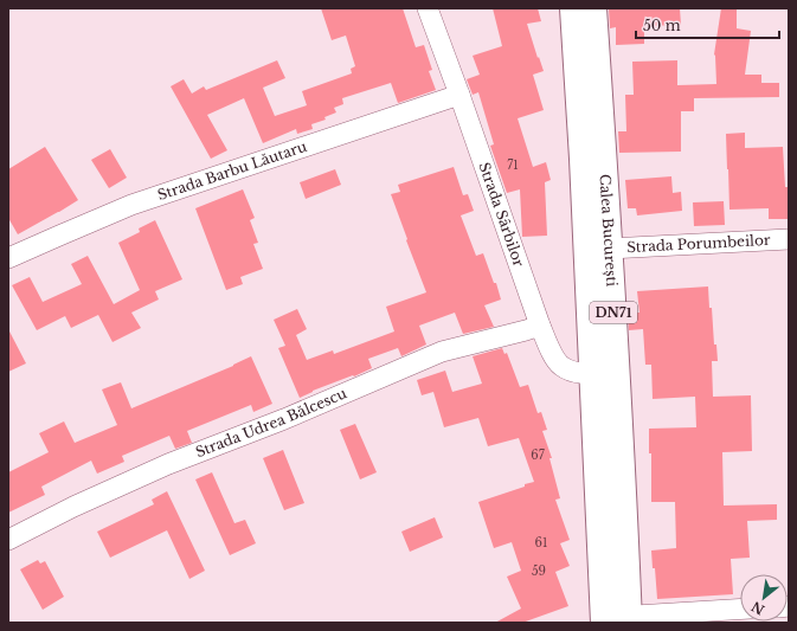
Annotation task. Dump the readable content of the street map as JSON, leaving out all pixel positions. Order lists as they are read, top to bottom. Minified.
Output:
{"streets":{"main road":["Calea București","DN71"],"street":["Strada Barbu Lăutaru","Strada Sârbilor","Strada Porumbeilor","Strada Udrea Bălcescu"]},"crossings":[["Strada Barbu Lăutaru","Strada Sârbilor"],["Strada Sârbilor","Calea București"],["Strada Sârbilor","Strada Udrea Bălcescu"],["Calea București","Strada Porumbeilor"]],"house_numbers":["71","67","61","59"],"scale_bar":"50 m","north":"bottom left"}
